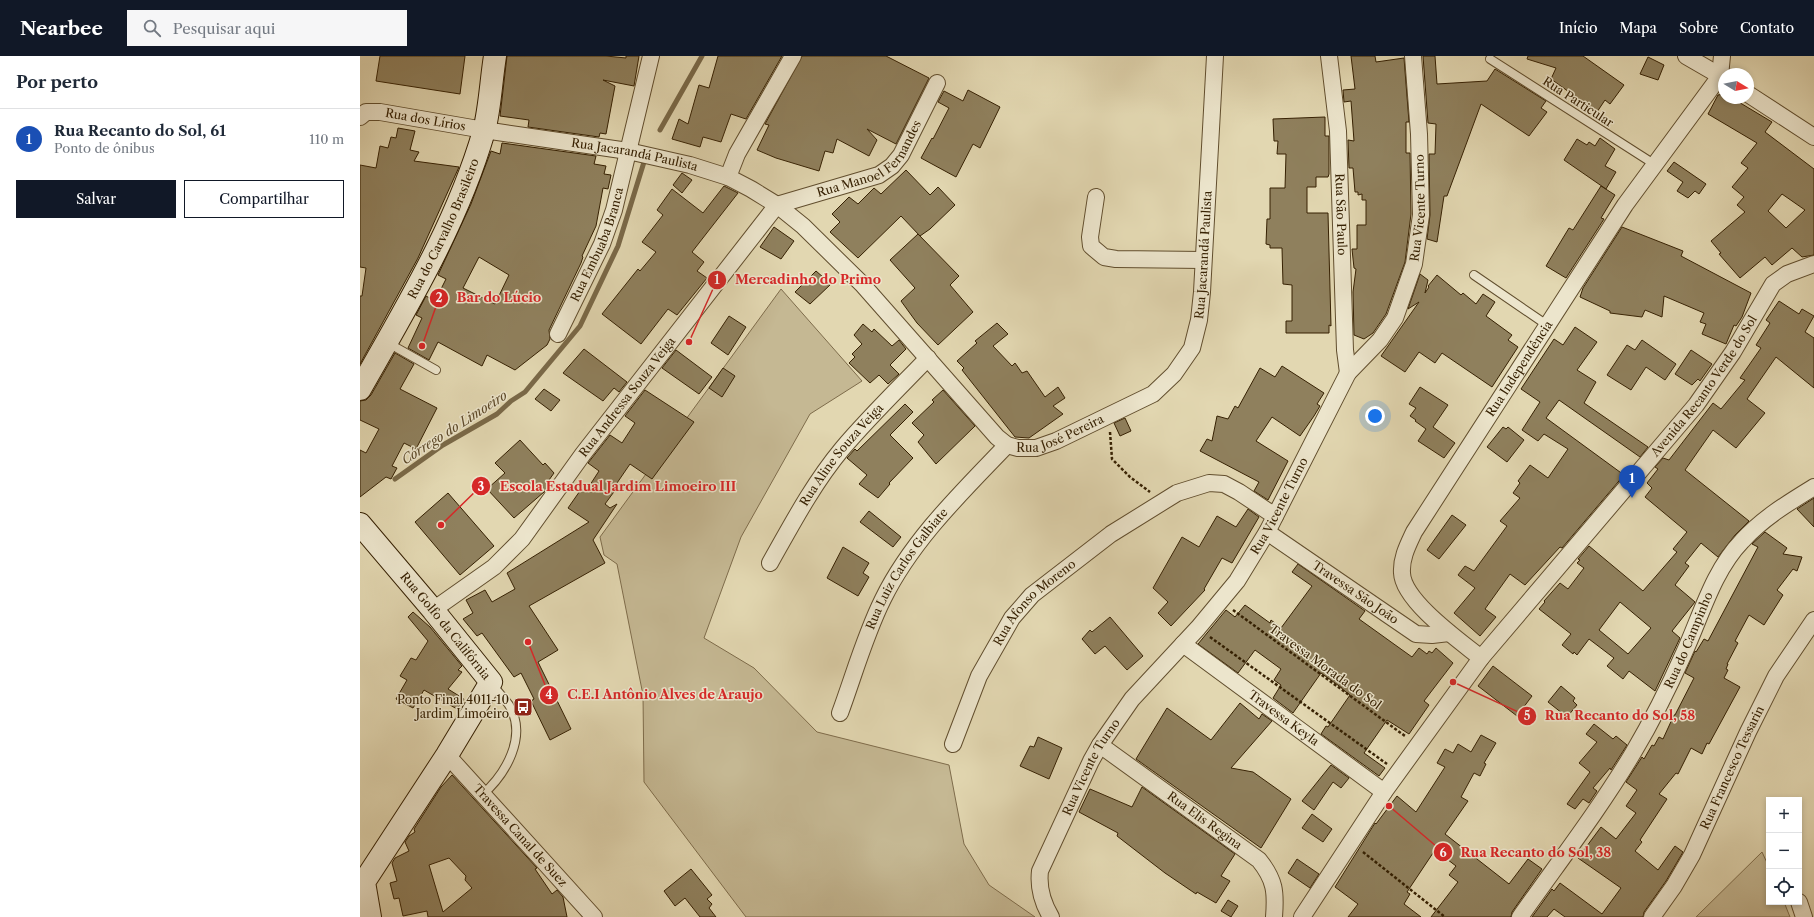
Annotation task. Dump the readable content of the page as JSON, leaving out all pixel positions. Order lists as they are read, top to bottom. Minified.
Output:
{"streets":{"street":["Rua dos Lírios","Rua Jacarandá Paulista","Rua Manoel Fernandes","Rua Vicente Turno","Rua São Paulo","Rua do Carvalho Brasileiro","Rua Embuaba Branca","Rua Independência","Avenida Recanto Verde do Sol","Rua Andressa Souza Veiga","Rua José Pereira","Rua Aline Souza Veiga","Rua Luiz Carlos Galbiate","Travessa São João","Rua Afonso Moreno","Rua Golfo da Califórnia","Rua do Campinho","Travessa Keyla","Rua Francesco Tessarin","Rua Elis Regina","Travessa Canal de Suez"],"lane":["Rua Particular"],"path":["Travessa Morada do Sol"]},"crossings":[["Rua Particular","Rua Independência"],["Rua dos Lírios","Rua Jacarandá Paulista"],["Rua dos Lírios","Rua do Carvalho Brasileiro"],["Rua Jacarandá Paulista","Rua Manoel Fernandes"],["Rua Jacarandá Paulista","Rua do Carvalho Brasileiro"],["Rua Jacarandá Paulista","Rua Embuaba Branca"],["Rua Jacarandá Paulista","Rua Andressa Souza Veiga"],["Rua Jacarandá Paulista","Rua José Pereira"],["Rua Manoel Fernandes","Rua Andressa Souza Veiga"],["Rua Manoel Fernandes","Rua José Pereira"],["Rua Vicente Turno","Rua São Paulo"],["Rua Vicente Turno","Travessa São João"],["Rua Vicente Turno","Travessa Morada do Sol"],["Rua Vicente Turno","Travessa Keyla"],["Rua Vicente Turno","Rua Elis Regina"],["Rua Independência","Avenida Recanto Verde do Sol"],["Rua Independência","Travessa São João"],["Avenida Recanto Verde do Sol","Travessa Morada do Sol"],["Avenida Recanto Verde do Sol","Travessa Keyla"],["Rua Andressa Souza Veiga","Rua José Pereira"],["Rua Andressa Souza Veiga","Rua Golfo da Califórnia"],["Rua José Pereira","Rua Aline Souza Veiga"],["Rua José Pereira","Rua Luiz Carlos Galbiate"],["Rua José Pereira","Rua Afonso Moreno"],["Rua Golfo da Califórnia","Travessa Canal de Suez"]],"water":["Córrego do Limoeiro"],"places":{"other":["Mercadinho do Primo","Bar do Lúcio","Escola Estadual Jardim Limoeiro III","C.E.I Antônio Alves de Araujo","Rua Recanto do Sol, 58","Rua Recanto do Sol, 38"],"bus stop":["Ponto Final 4011-10 Jardim Limoeiro"]},"north":"right","page":{"header":"Nearbee","search":"Pesquisar aqui","nav":["Início","Mapa","Sobre","Contato"],"heading":"Por perto","list":[{"mark":"1","name":"Rua Recanto do Sol, 61","note":"Ponto de ônibus","value":"110 m"}],"buttons":["Salvar","Compartilhar"],"pins":"1","map_buttons":["+","−"]}}
